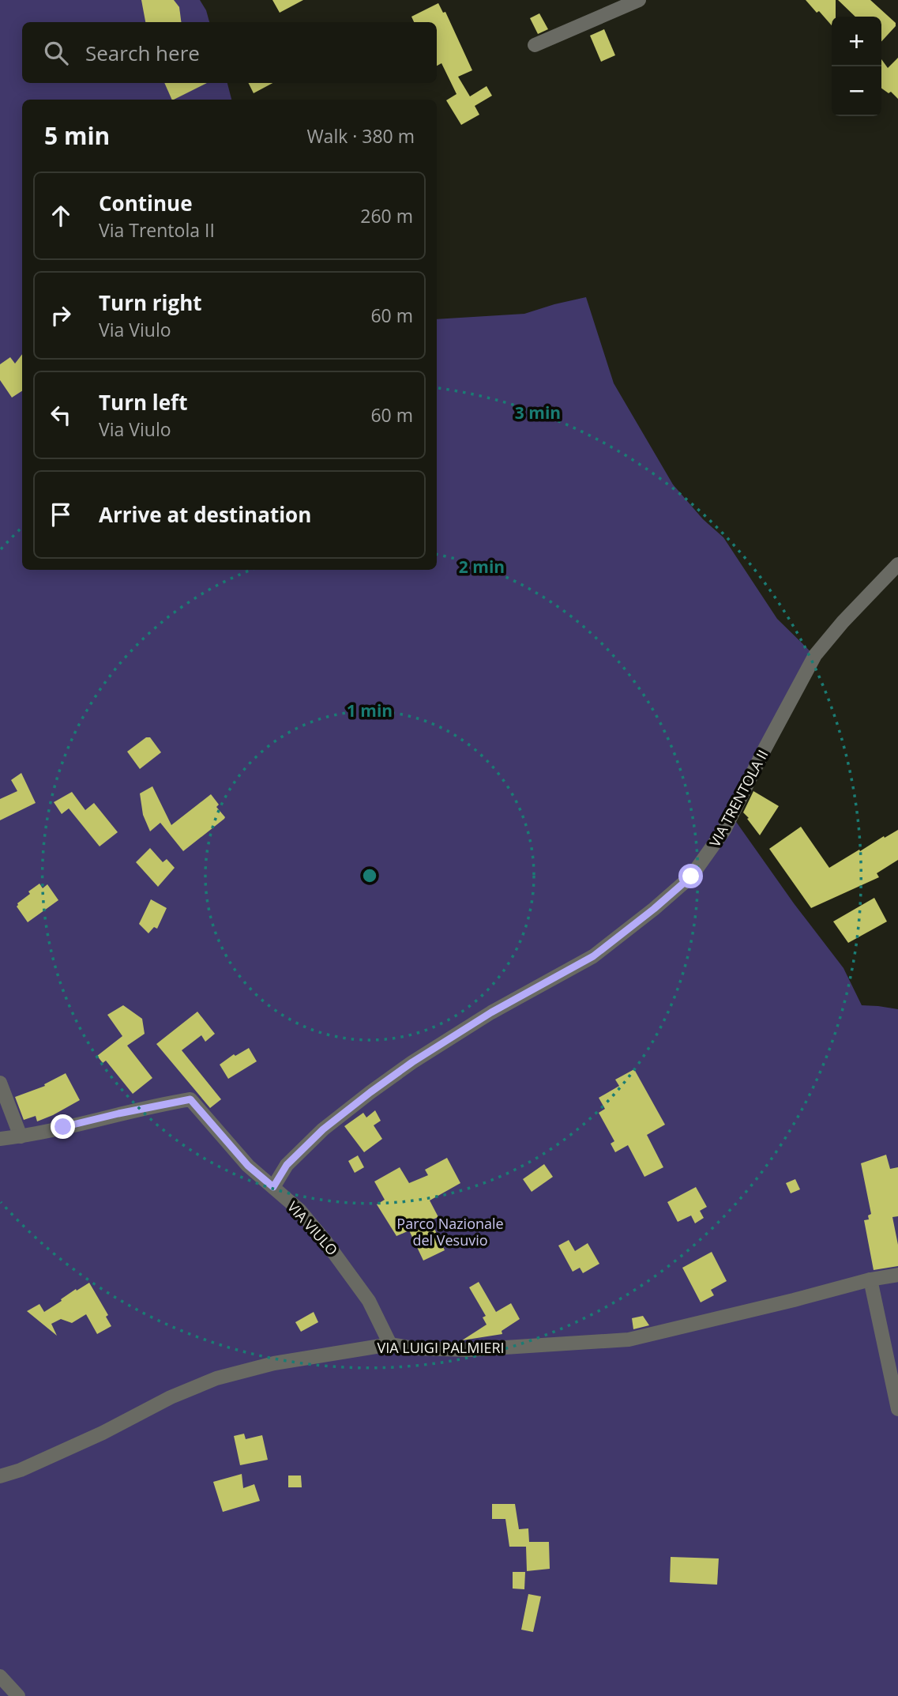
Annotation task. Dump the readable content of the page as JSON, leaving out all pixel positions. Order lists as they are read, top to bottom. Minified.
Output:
{"streets":{"street":["VIA TRENTOLA II","VIA VIULO","VIA LUIGI PALMIERI"]},"crossings":[["VIA TRENTOLA II","VIA VIULO"],["VIA VIULO","VIA LUIGI PALMIERI"]],"parks":["Parco Nazionale del Vesuvio"],"page":{"map_buttons":["+","−"],"search":"Search here","heading":["5 min","Walk · 380 m"],"list":[["Continue","Via Trentola II","260 m"],["Turn right","Via Viulo","60 m"],["Turn left","Via Viulo","60 m"],"Arrive at destination"]},"rings":["3 min","2 min","1 min"]}
